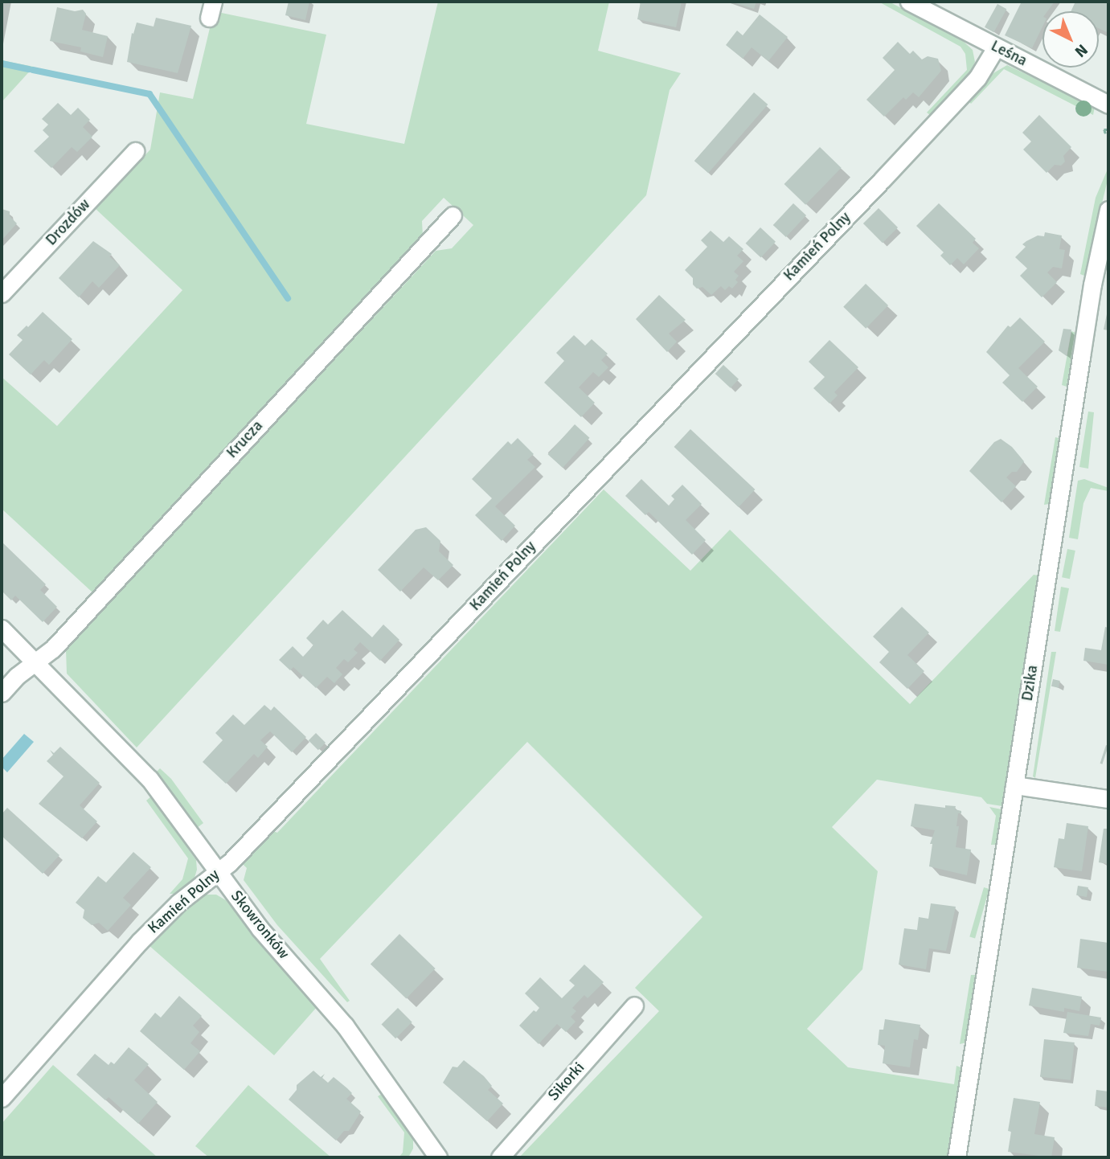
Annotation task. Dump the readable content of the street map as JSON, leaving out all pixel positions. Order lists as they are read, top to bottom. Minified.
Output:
{"streets":{"street":["Leśna","Drozdów","Kamień Polny","Krucza","Dzika","Skowronków","Sikorki"]},"crossings":[["Leśna","Kamień Polny"],["Kamień Polny","Skowronków"],["Krucza","Skowronków"]],"north":"bottom right"}
